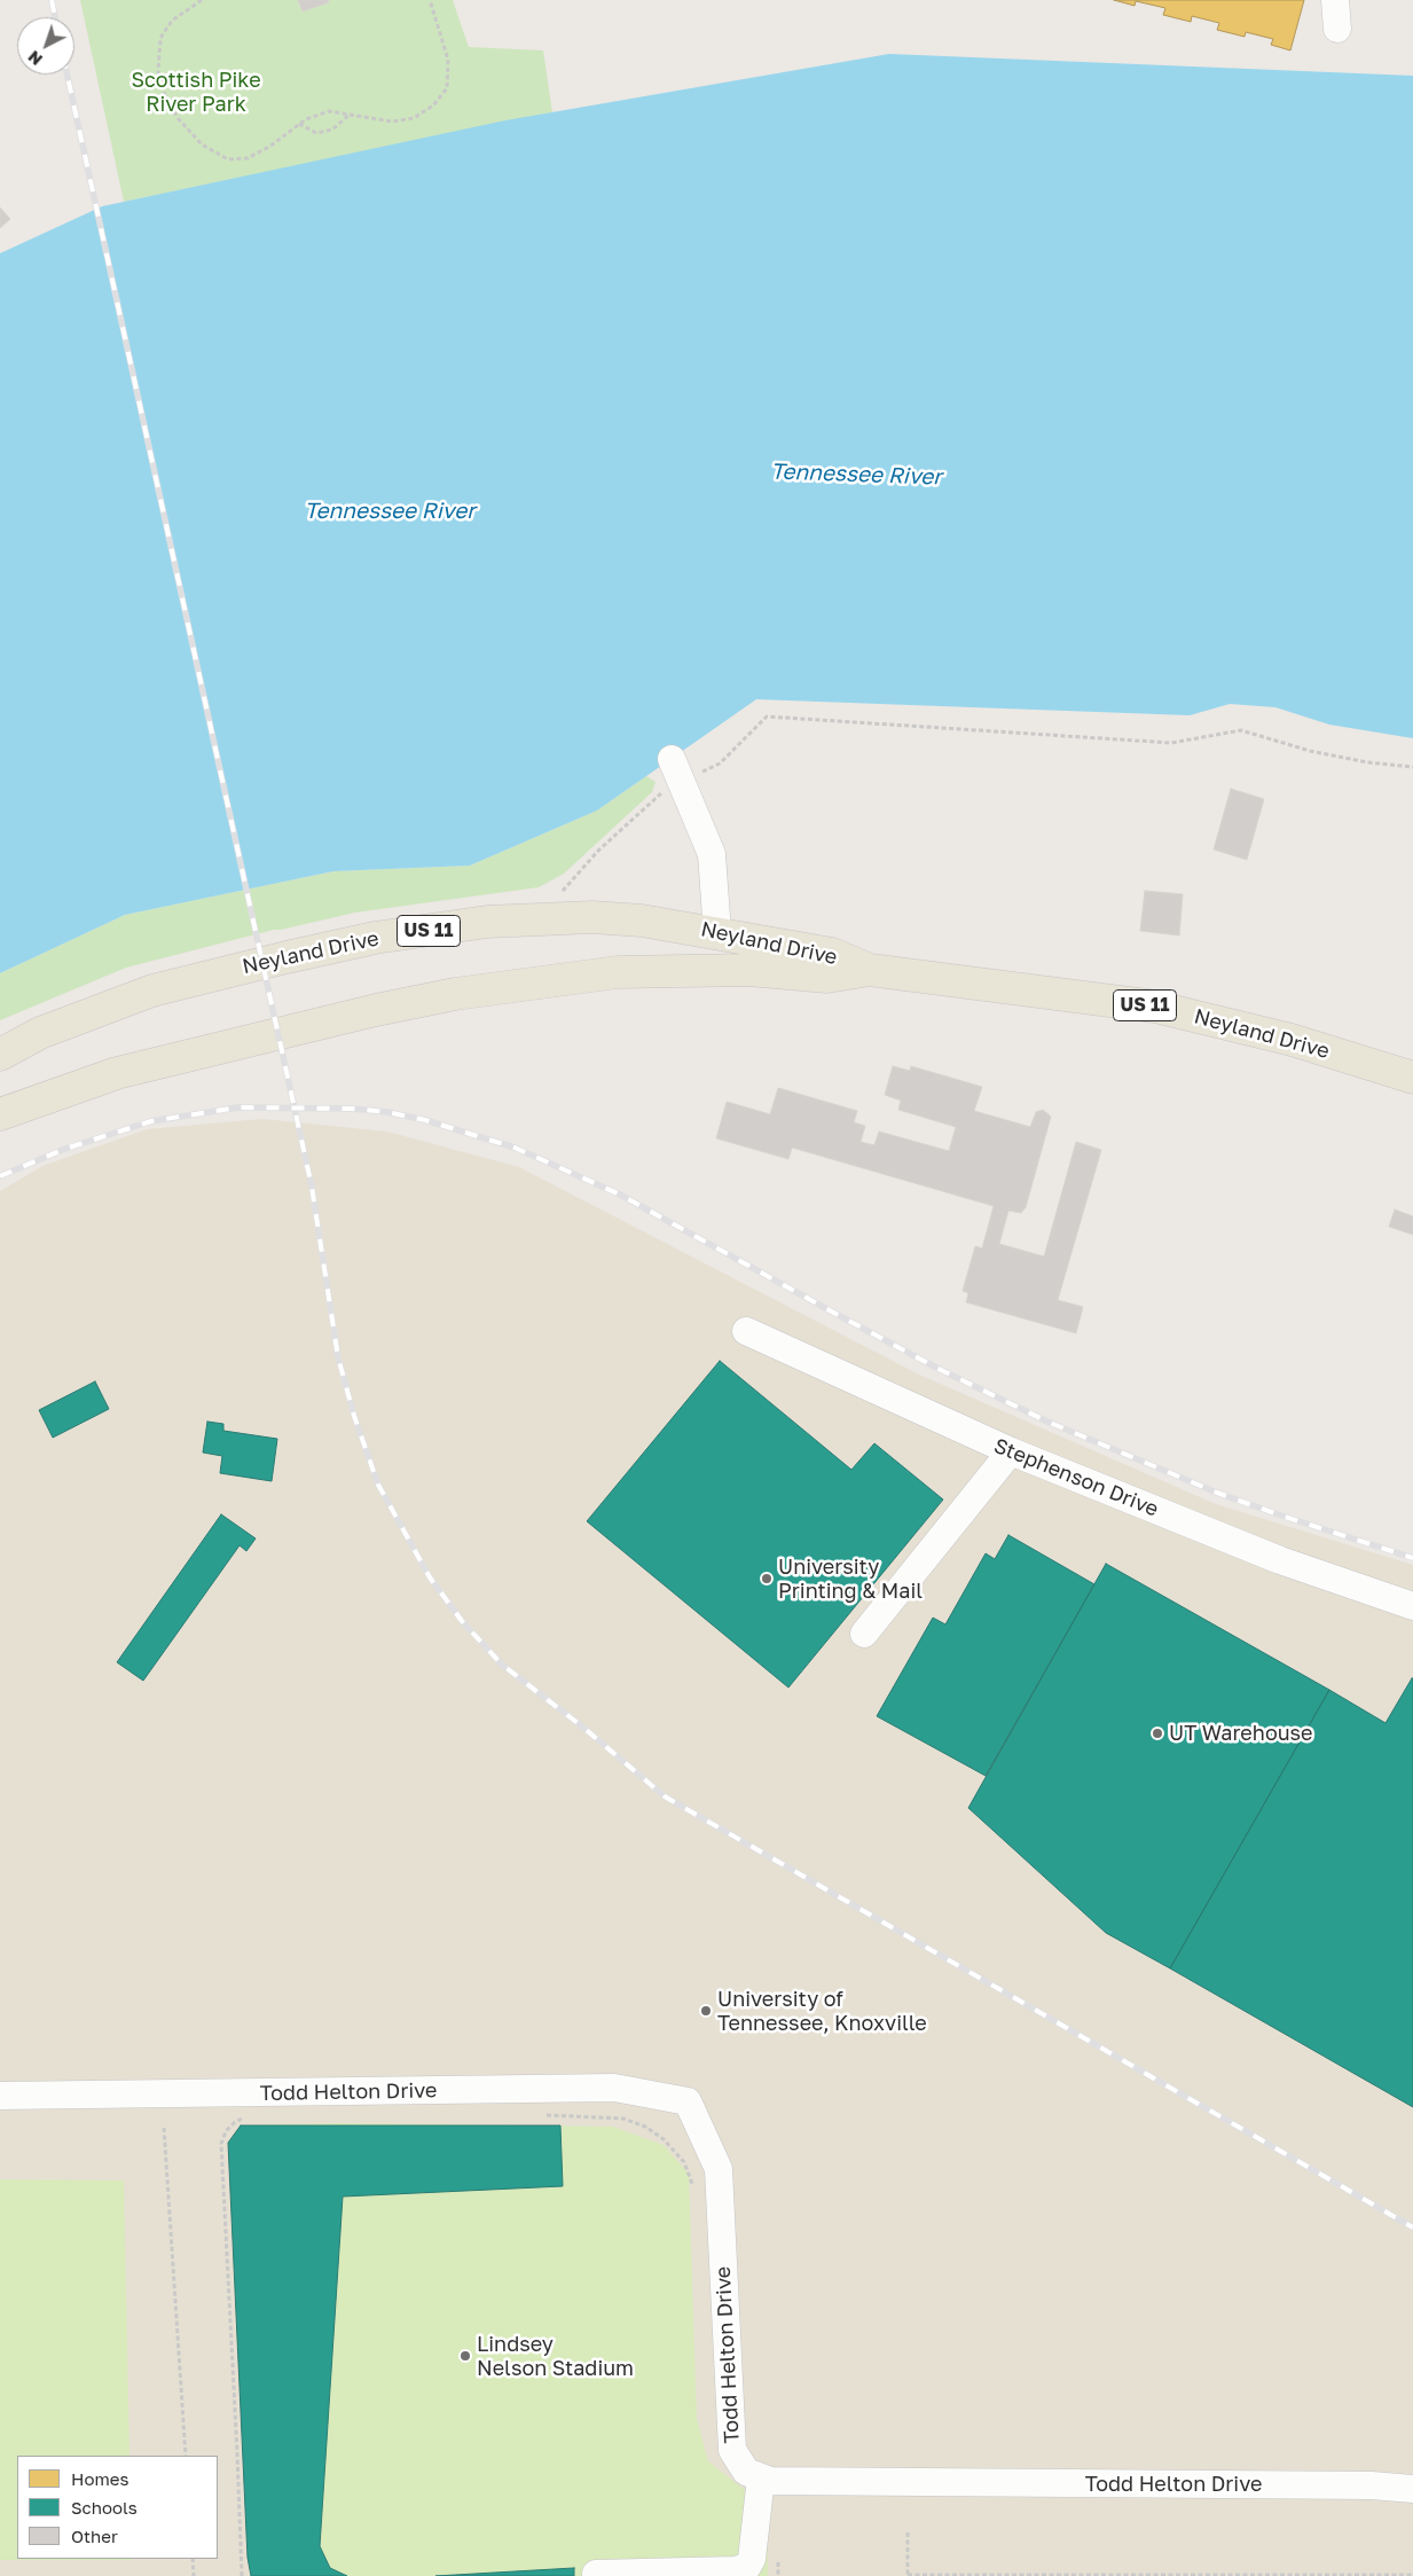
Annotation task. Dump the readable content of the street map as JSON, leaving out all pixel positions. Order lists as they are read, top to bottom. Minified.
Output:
{"streets":{"main road":["US 11","Neyland Drive"],"street":["Stephenson Drive","Todd Helton Drive"]},"water":["Tennessee River"],"parks":["Scottish Pike River Park"],"places":["University Printing & Mail","UT Warehouse","University of Tennessee, Knoxville","Lindsey Nelson Stadium"],"legend":["Homes","Schools","Other"],"north":"bottom left"}
